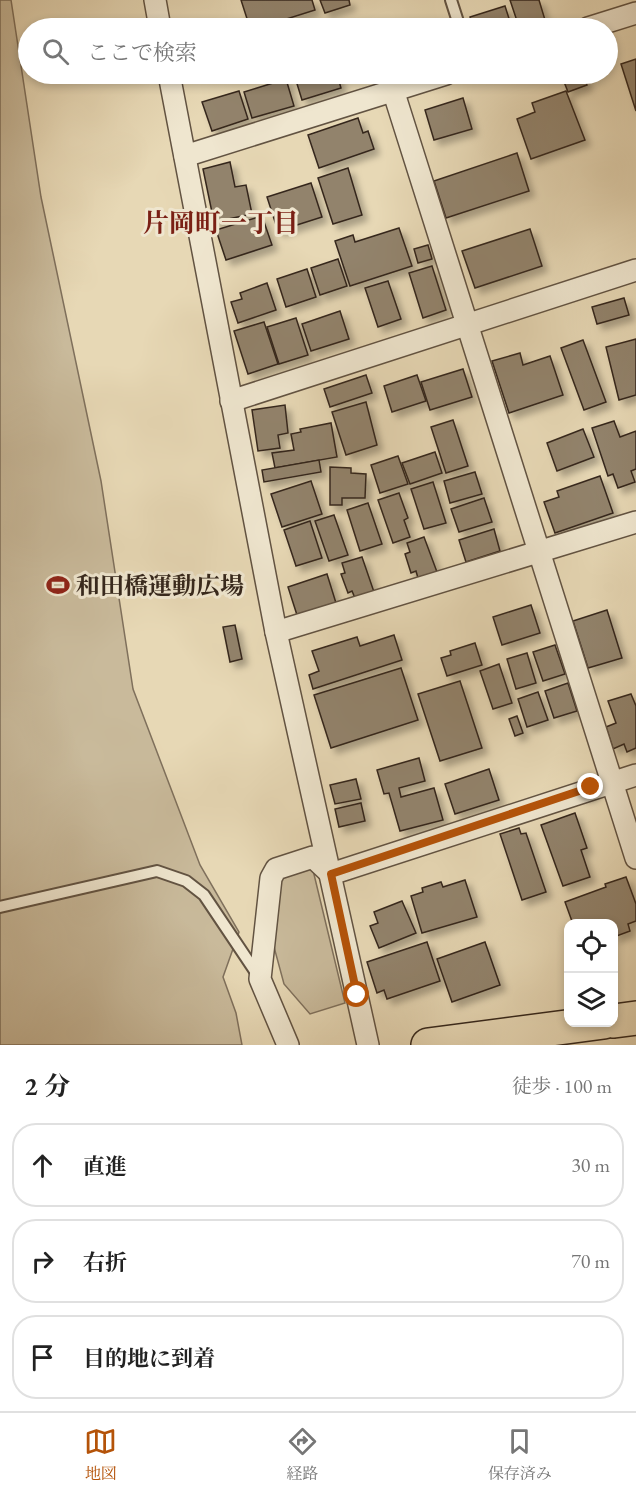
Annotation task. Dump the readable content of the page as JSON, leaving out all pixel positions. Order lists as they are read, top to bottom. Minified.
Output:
{"districts":["片岡町一丁目"],"places":{"sports":["和田橋運動広場"]},"page":{"search":"ここで検索","heading":["2 分","徒歩 · 100 m"],"list":[["直進","30 m"],["右折","70 m"],"目的地に到着"],"nav":["地図","経路","保存済み"]}}
